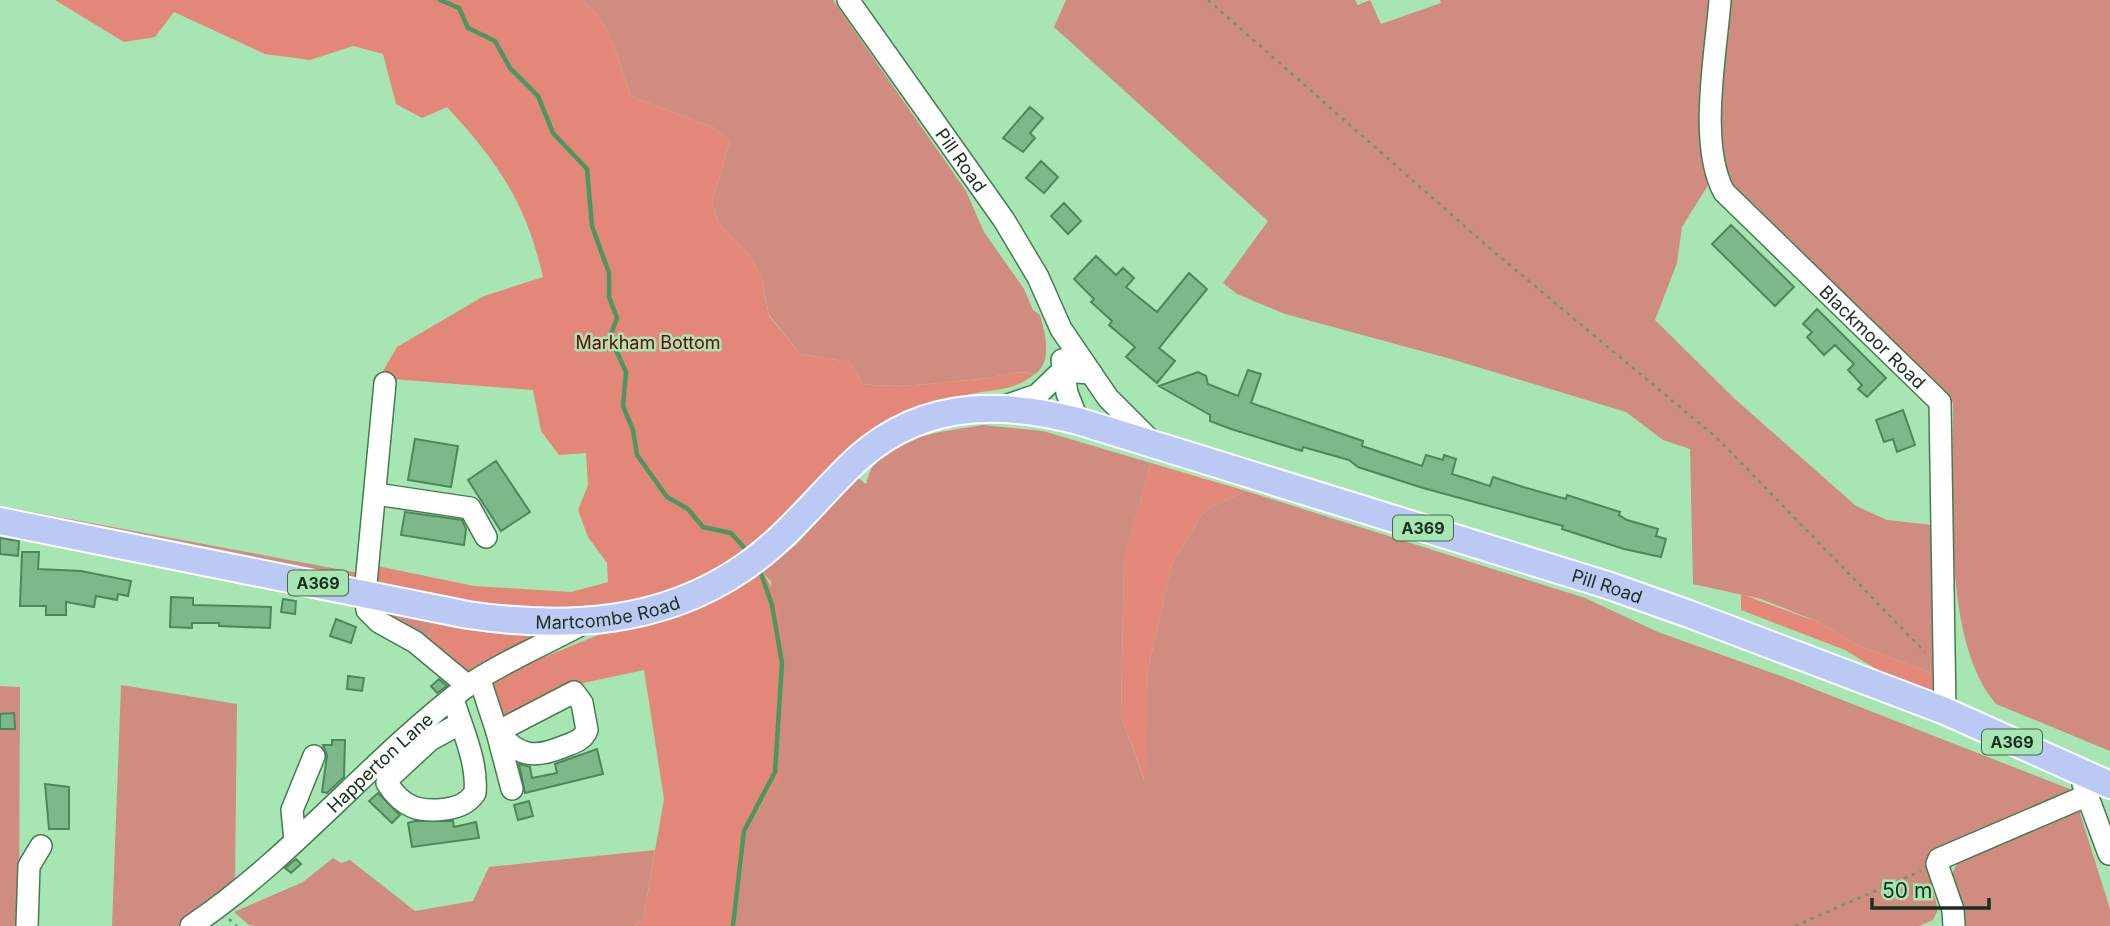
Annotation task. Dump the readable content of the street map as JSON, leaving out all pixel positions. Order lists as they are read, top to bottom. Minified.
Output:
{"streets":{"main road":["Pill Road","A369","Martcombe Road"],"street":["Blackmoor Road","Happerton Lane"]},"crossings":[["Pill Road","Blackmoor Road"],["Pill Road","Martcombe Road"],["Martcombe Road","Happerton Lane"]],"parks":["Markham Bottom"],"scale_bar":"50 m"}
